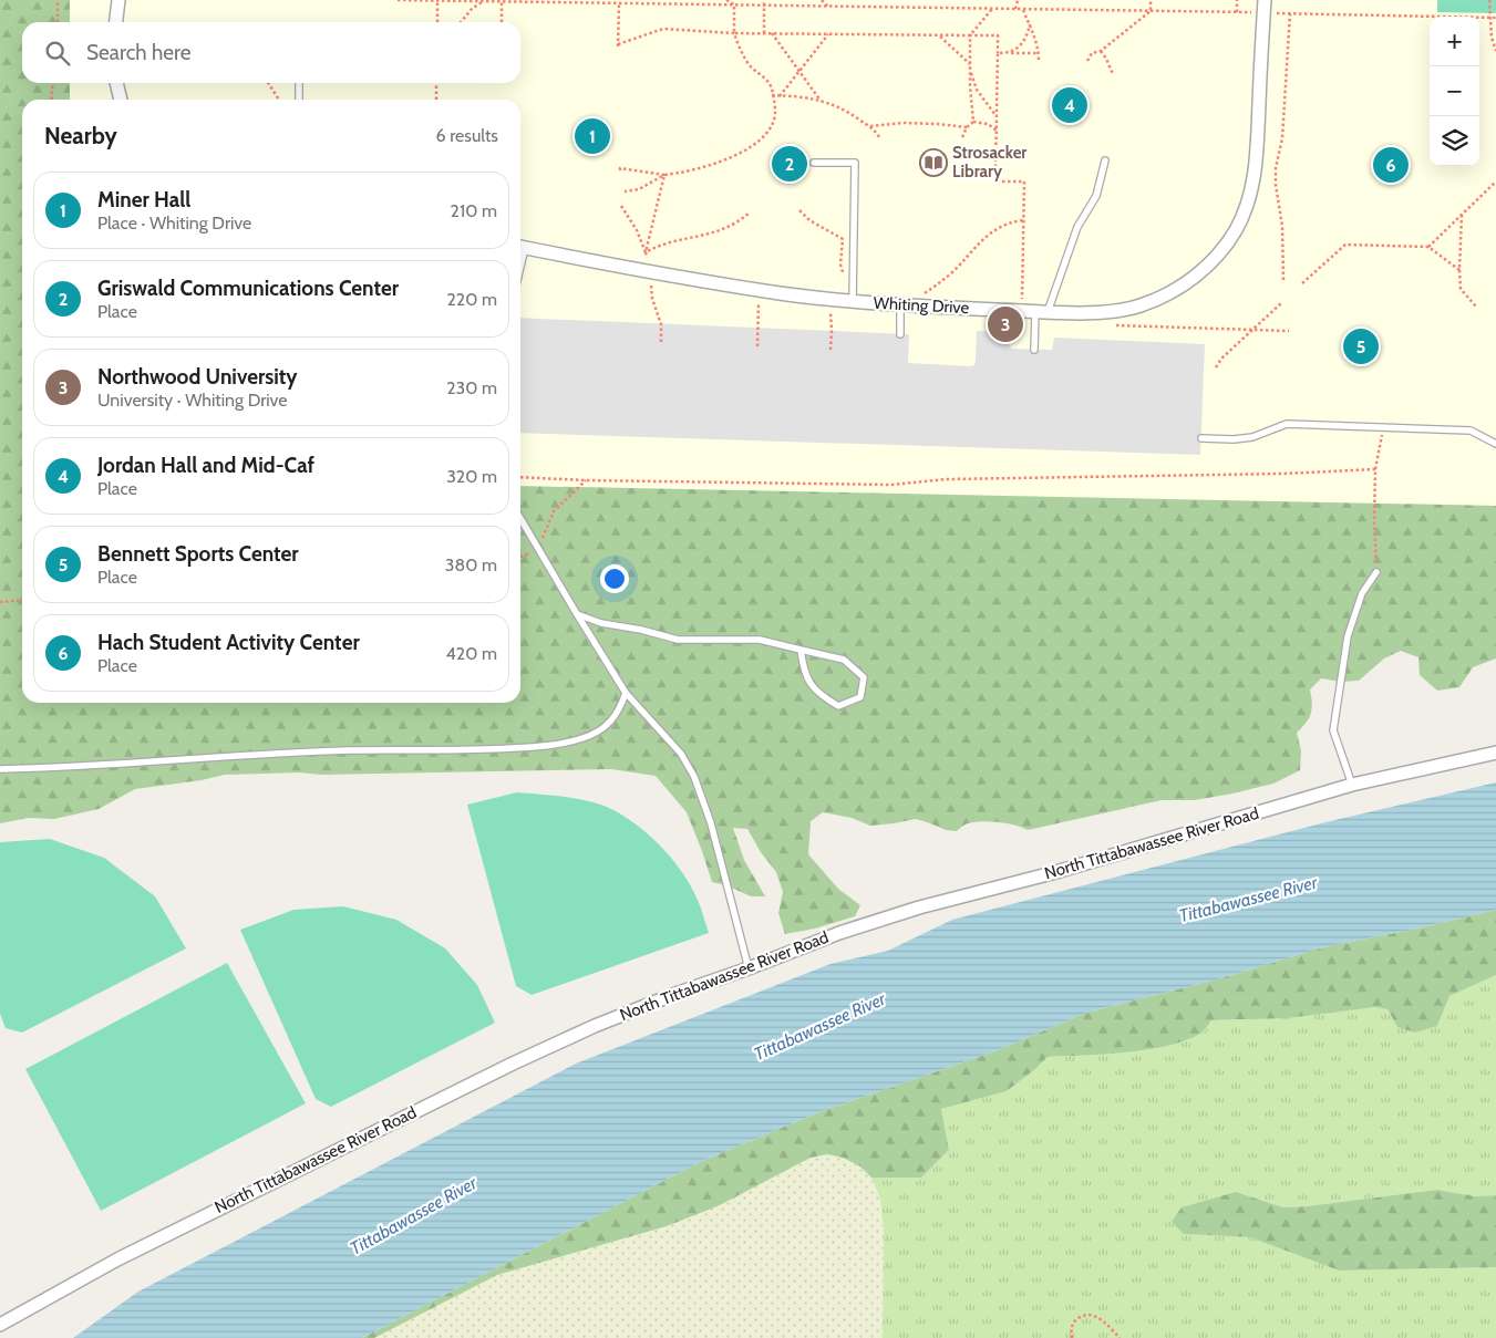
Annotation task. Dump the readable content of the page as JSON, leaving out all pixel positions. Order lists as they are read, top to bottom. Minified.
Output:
{"streets":{"street":["Whiting Drive","North Tittabawassee River Road"]},"water":["Tittabawassee River"],"places":{"library":["Strosacker Library"]},"page":{"map_buttons":["+","−"],"search":"Search here","pins":["4","1","2","6","3","5"],"heading":["Nearby","6 results"],"list":[{"mark":"1","name":"Miner Hall","note":"Place · Whiting Drive","value":"210 m"},{"mark":"2","name":"Griswald Communications Center","note":"Place","value":"220 m"},{"mark":"3","name":"Northwood University","note":"University · Whiting Drive","value":"230 m"},{"mark":"4","name":"Jordan Hall and Mid-Caf","note":"Place","value":"320 m"},{"mark":"5","name":"Bennett Sports Center","note":"Place","value":"380 m"},{"mark":"6","name":"Hach Student Activity Center","note":"Place","value":"420 m"}]}}
